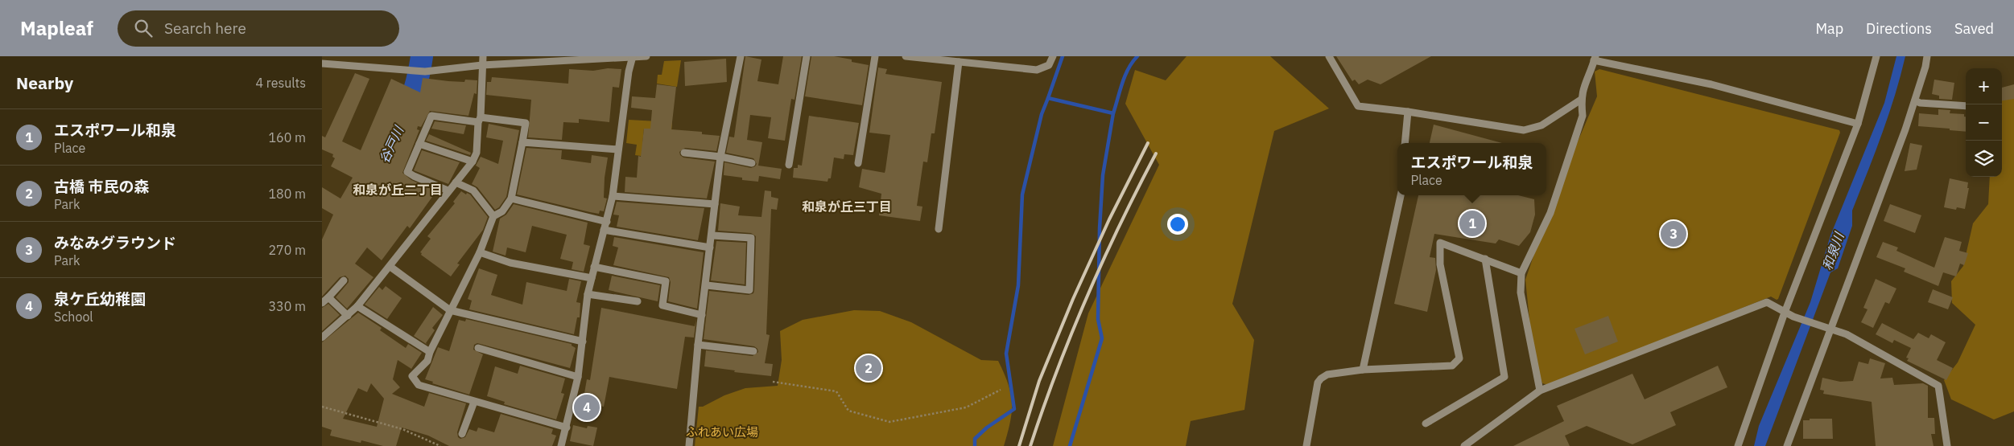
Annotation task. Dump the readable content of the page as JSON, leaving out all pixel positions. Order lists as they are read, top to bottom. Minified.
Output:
{"districts":["和泉が丘二丁目","和泉が丘三丁目"],"water":["谷戸川","和泉川"],"parks":["ふれあい広場"],"page":{"header":"Mapleaf","search":"Search here","nav":["Map","Directions","Saved"],"heading":["Nearby","4 results"],"map_buttons":["+","−"],"list":[{"mark":"1","name":"エスポワール和泉","note":"Place","value":"160 m"},{"mark":"2","name":"古橋 市民の森","note":"Park","value":"180 m"},{"mark":"3","name":"みなみグラウンド","note":"Park","value":"270 m"},{"mark":"4","name":"泉ケ丘幼稚園","note":"School","value":"330 m"}],"popup":["エスポワール和泉","Place"],"pins":["1","3","2","4"]}}
